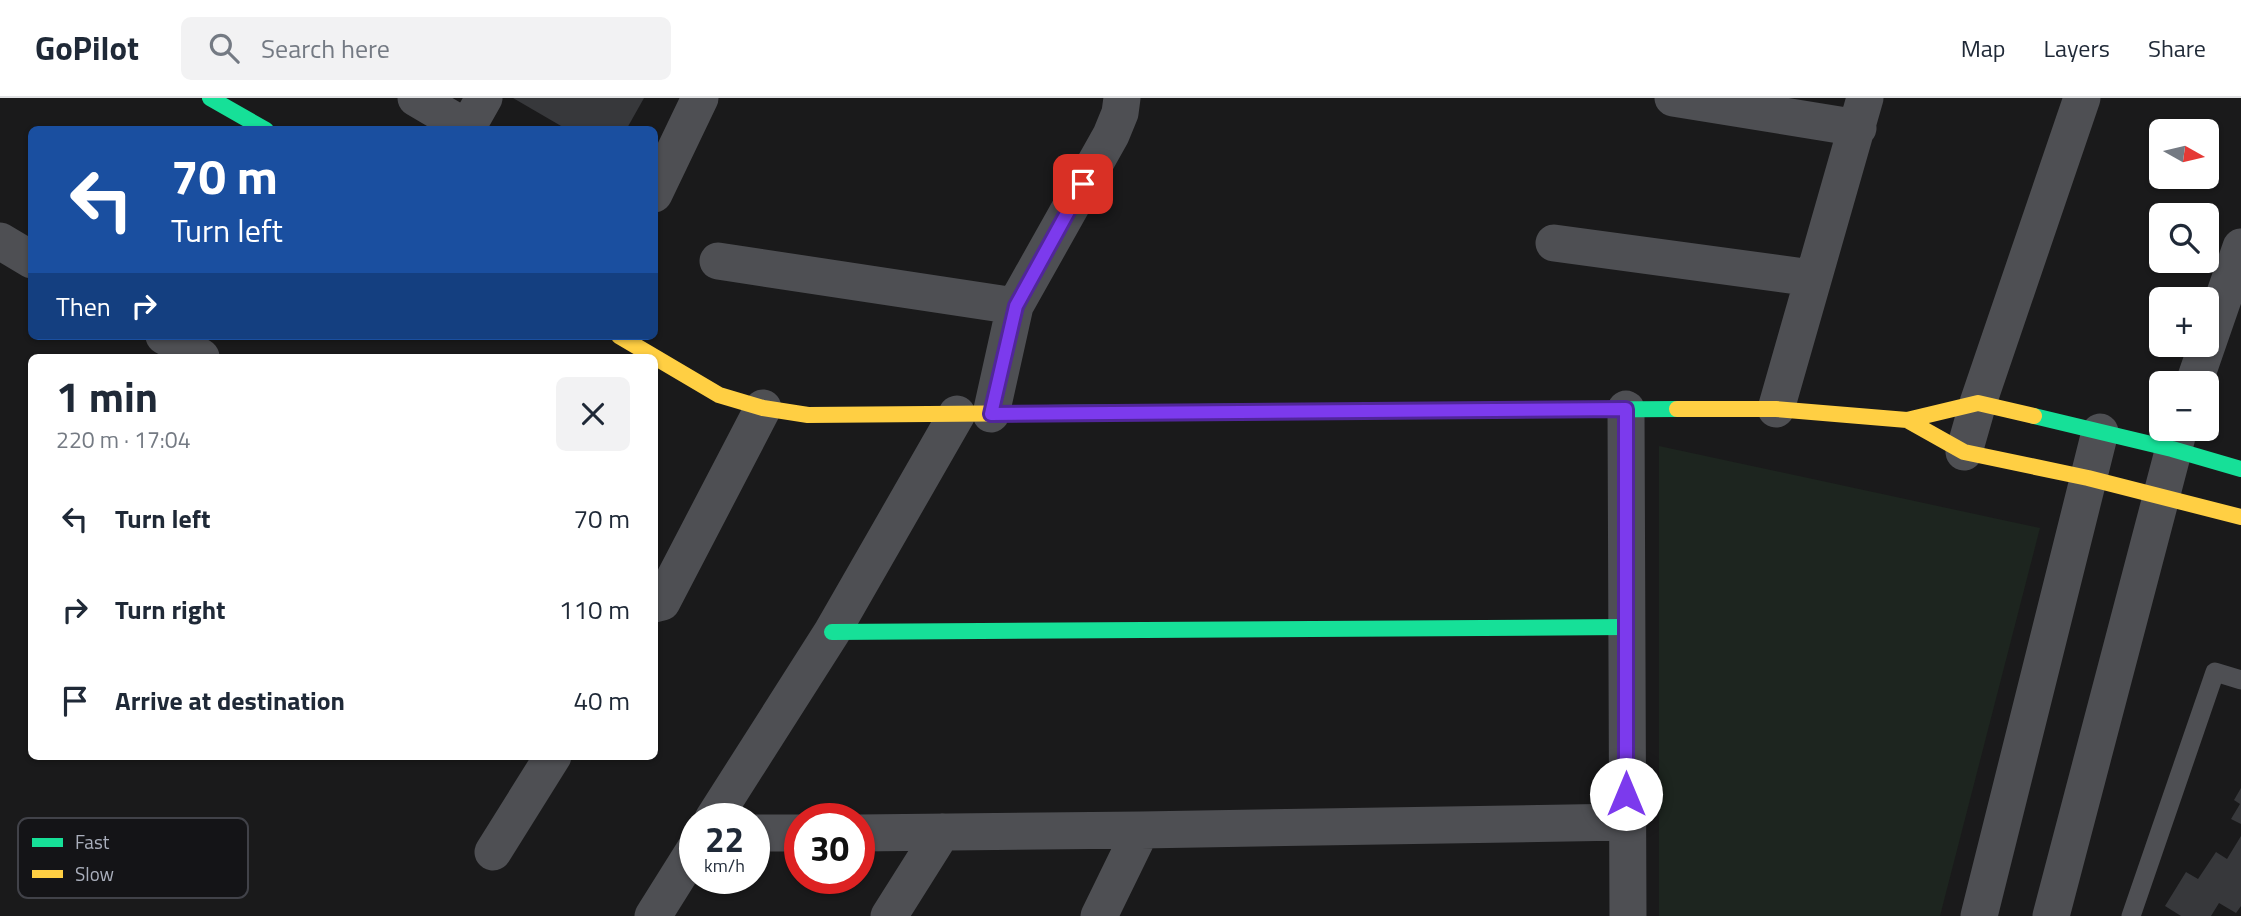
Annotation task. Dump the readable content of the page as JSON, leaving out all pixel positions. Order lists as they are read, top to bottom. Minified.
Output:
{"legend":["Fast","Slow"],"north":"right","page":{"header":"GoPilot","search":"Search here","nav":["Map","Layers","Share"],"map_buttons":["+","−"],"turn":["70 m","Turn left"],"then":"Then","heading":["1 min","220 m · 17:04"],"list":[{"name":"Turn left","value":"70 m"},{"name":"Turn right","value":"110 m"},{"name":"Arrive at destination","value":"40 m"}],"speed":"22 km/h","limit":"30"}}
